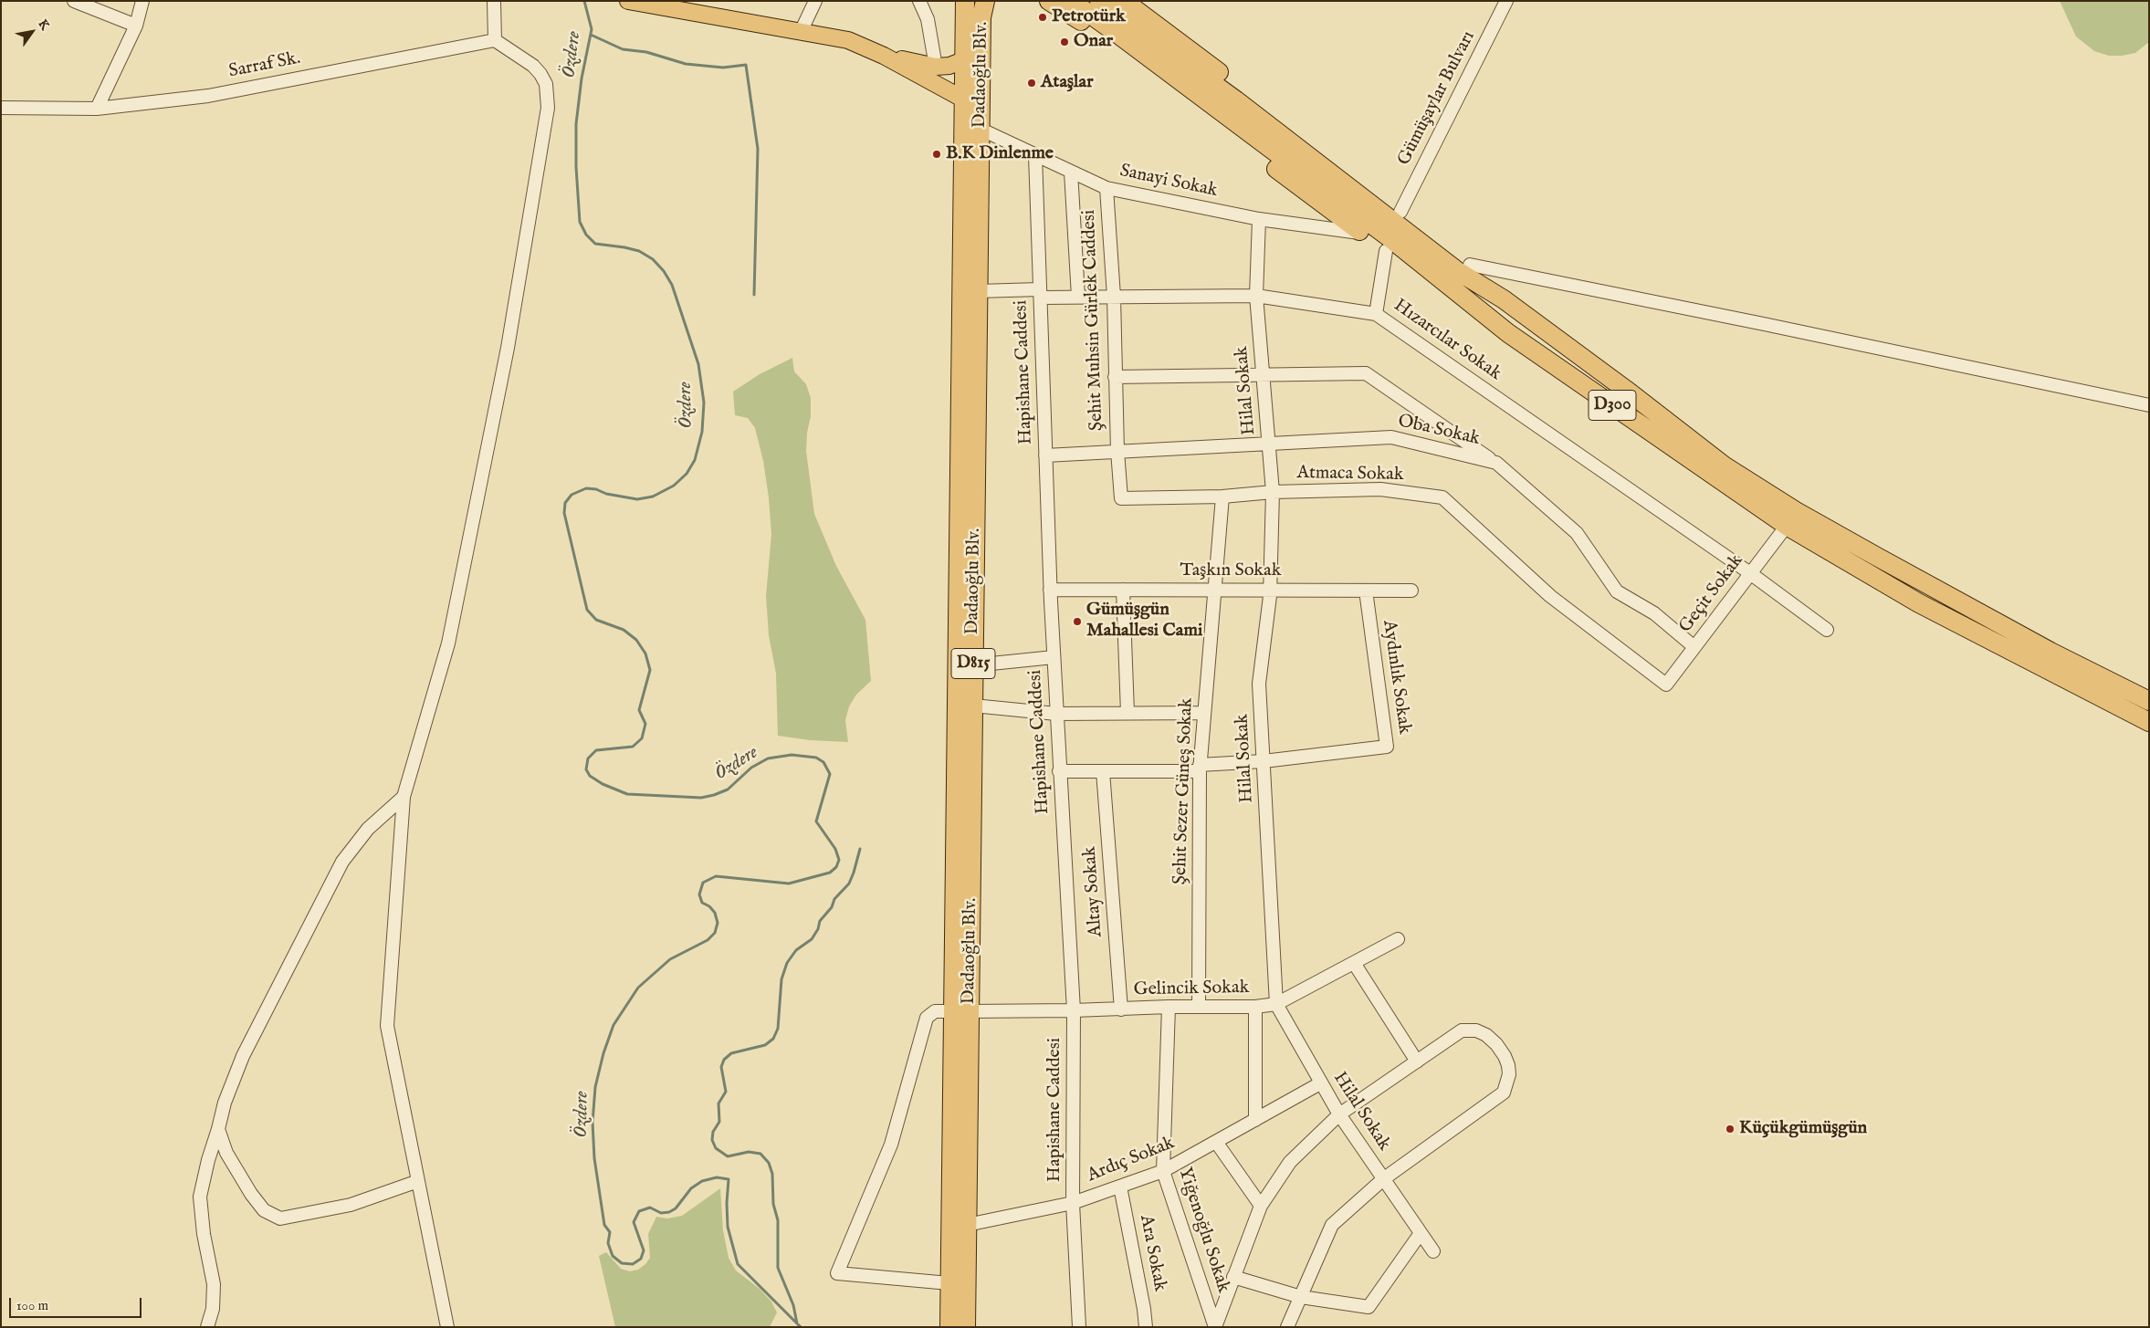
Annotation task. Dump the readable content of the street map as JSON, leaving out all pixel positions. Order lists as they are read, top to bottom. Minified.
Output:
{"streets":{"highway":["Dadaoğlu Blv.","D300","D815"],"street":["Sarraf Sk.","Gümüşaylar Bulvarı","Sanayi Sokak","Şehit Muhsin Gürlek Caddesi","Hızarcılar Sokak","Hapishane Caddesi","Hilal Sokak","Oba Sokak","Atmaca Sokak","Taşkın Sokak","Geçit Sokak","Aydınlık Sokak","Şehit Sezer Güneş Sokak","Altay Sokak","Gelincik Sokak","Ardıç Sokak","Yiğenoğlu Sokak","Ara Sokak"]},"crossings":[["Dadaoğlu Blv.","Sanayi Sokak"],["Dadaoğlu Blv.","Hızarcılar Sokak"],["Dadaoğlu Blv.","Gelincik Sokak"],["Dadaoğlu Blv.","Ardıç Sokak"],["Sanayi Sokak","Şehit Muhsin Gürlek Caddesi"],["Sanayi Sokak","Hapishane Caddesi"],["Sanayi Sokak","Hilal Sokak"],["Şehit Muhsin Gürlek Caddesi","Hızarcılar Sokak"],["Şehit Muhsin Gürlek Caddesi","Oba Sokak"],["Şehit Muhsin Gürlek Caddesi","Atmaca Sokak"],["Hızarcılar Sokak","Hapishane Caddesi"],["Hızarcılar Sokak","Hilal Sokak"],["Hızarcılar Sokak","Geçit Sokak"],["Hapishane Caddesi","Oba Sokak"],["Hapishane Caddesi","Taşkın Sokak"],["Hapishane Caddesi","Aydınlık Sokak"],["Hapishane Caddesi","Gelincik Sokak"],["Hapishane Caddesi","Ardıç Sokak"],["Hilal Sokak","Oba Sokak"],["Hilal Sokak","Atmaca Sokak"],["Hilal Sokak","Taşkın Sokak"],["Hilal Sokak","Aydınlık Sokak"],["Hilal Sokak","Gelincik Sokak"],["Hilal Sokak","Ardıç Sokak"],["D300","Geçit Sokak"],["Oba Sokak","Atmaca Sokak"],["Oba Sokak","Geçit Sokak"],["Atmaca Sokak","Geçit Sokak"],["Atmaca Sokak","Şehit Sezer Güneş Sokak"],["Taşkın Sokak","Aydınlık Sokak"],["Taşkın Sokak","Şehit Sezer Güneş Sokak"],["Aydınlık Sokak","Şehit Sezer Güneş Sokak"],["Aydınlık Sokak","Altay Sokak"],["Şehit Sezer Güneş Sokak","Gelincik Sokak"],["Altay Sokak","Gelincik Sokak"],["Gelincik Sokak","Yiğenoğlu Sokak"],["Ardıç Sokak","Yiğenoğlu Sokak"],["Ardıç Sokak","Ara Sokak"]],"water":["Özdere"],"places":["Petrotürk","Onar","Ataşlar","B.K Dinlenme","Gümüşgün Mahallesi Cami","Küçükgümüşgün"],"scale_bar":"100 m","north":"top right"}
